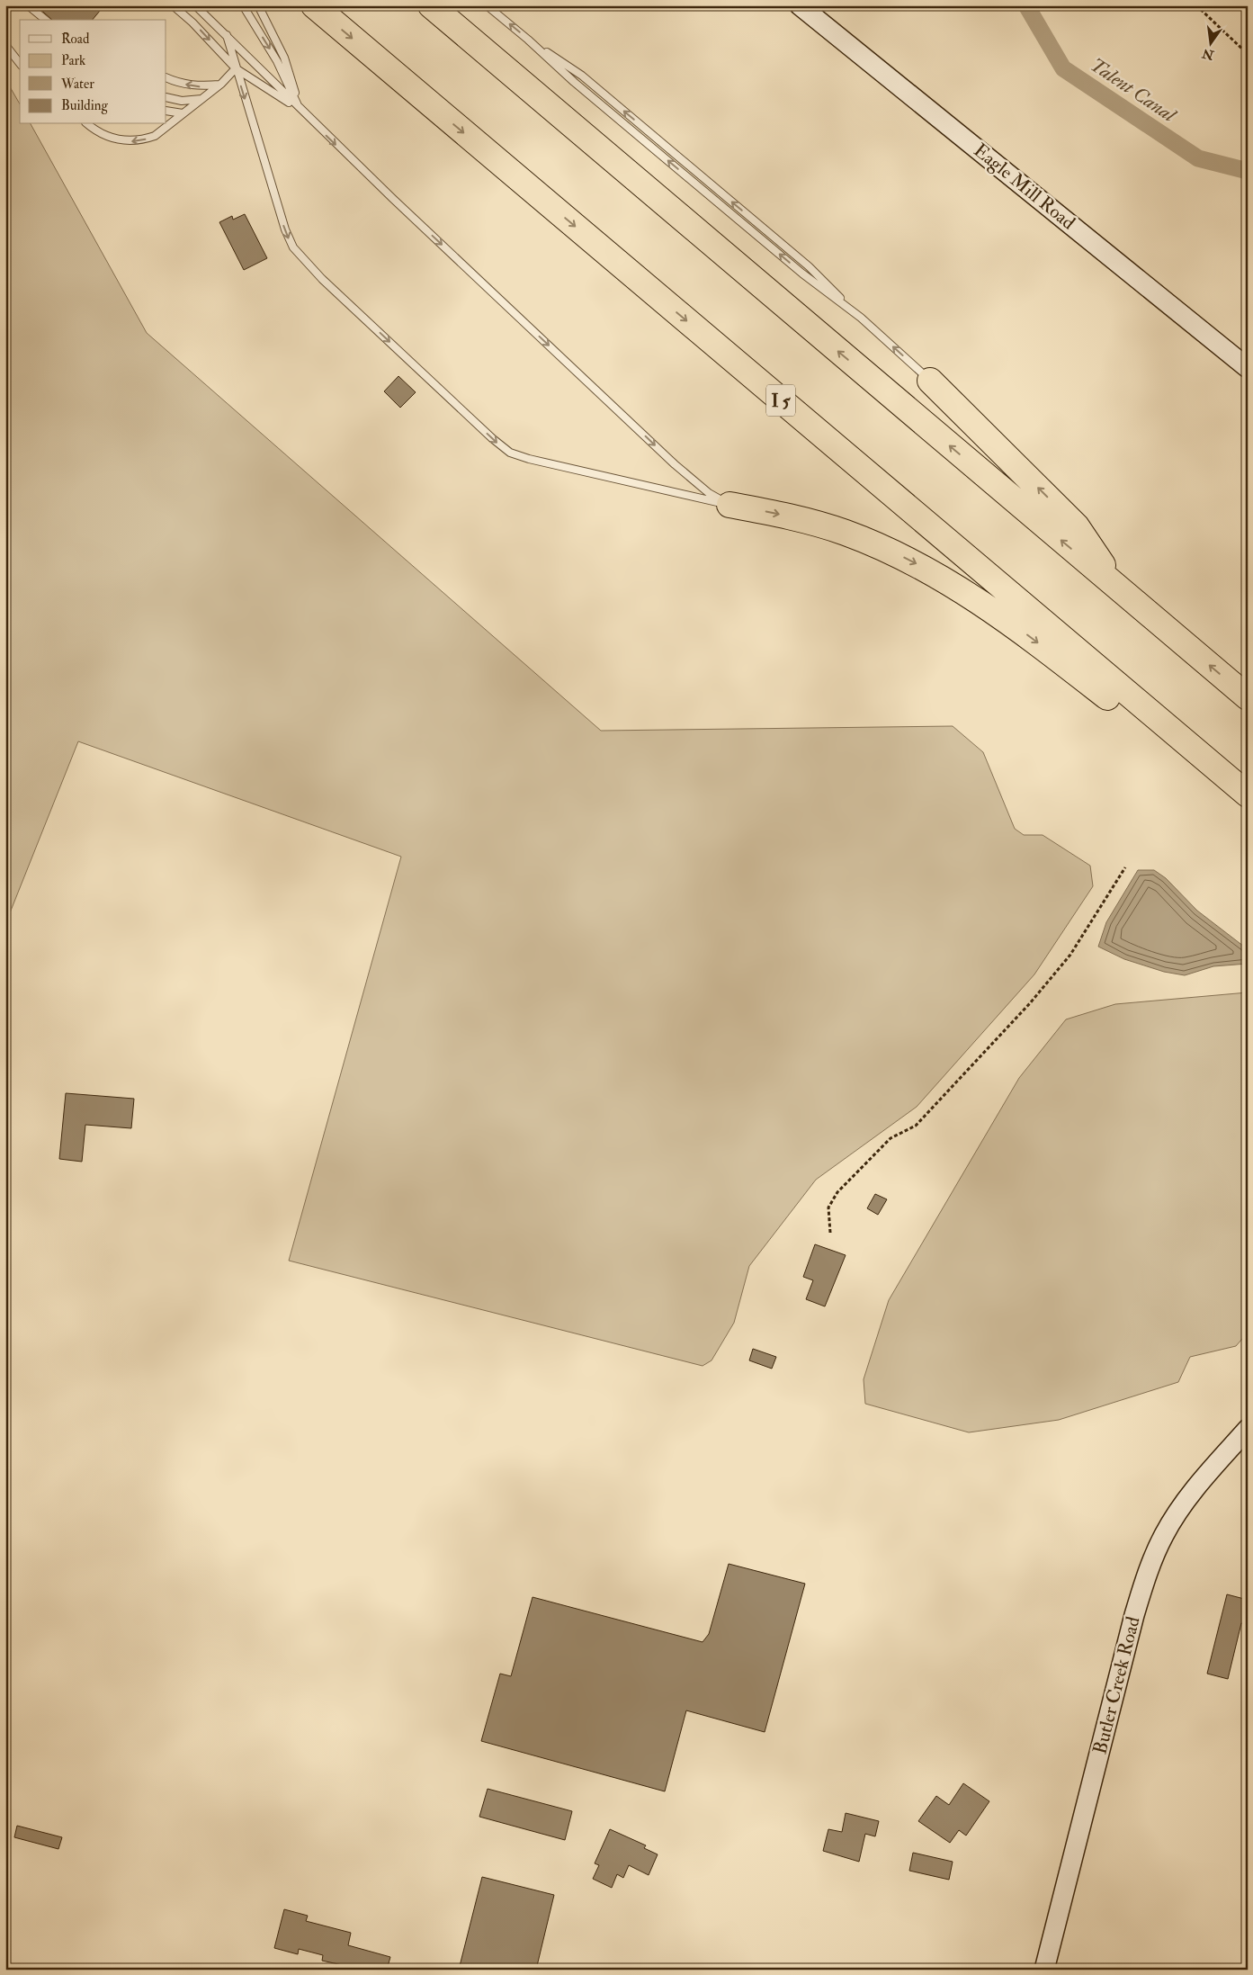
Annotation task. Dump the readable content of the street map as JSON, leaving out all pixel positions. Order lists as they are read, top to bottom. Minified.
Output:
{"streets":{"highway":["I 5"],"street":["Eagle Mill Road","Butler Creek Road"]},"water":["Talent Canal"],"legend":["Road","Park","Water","Building"],"north":"bottom"}
